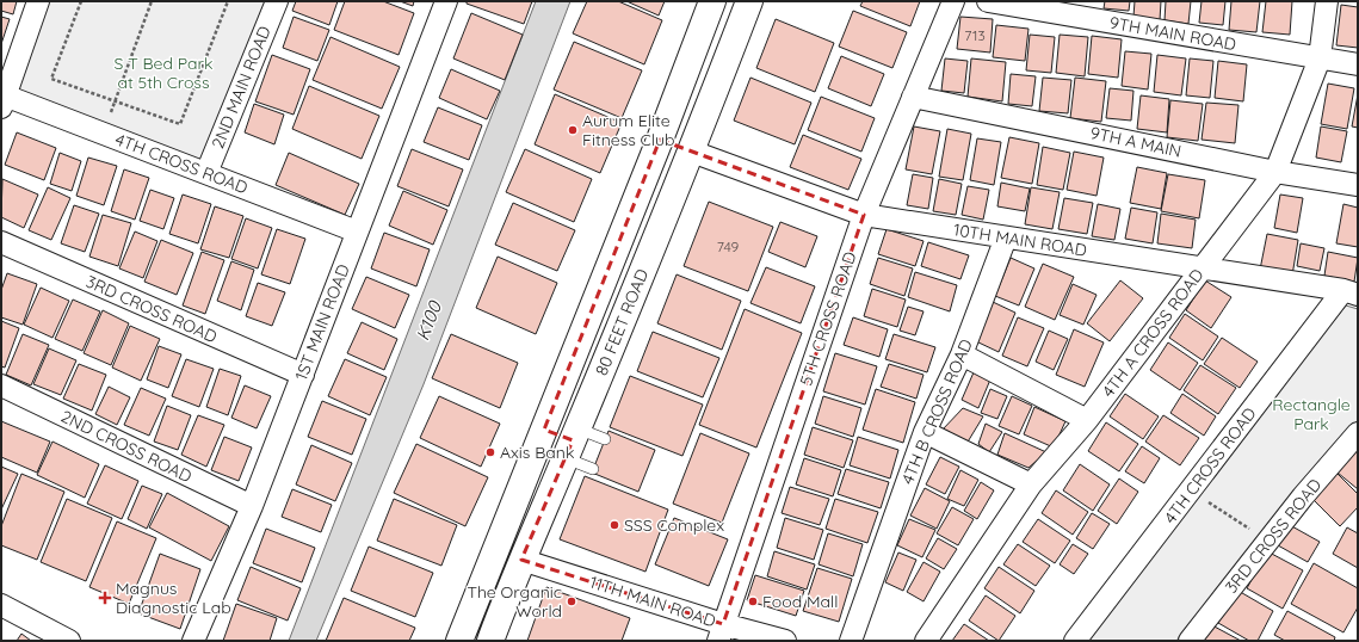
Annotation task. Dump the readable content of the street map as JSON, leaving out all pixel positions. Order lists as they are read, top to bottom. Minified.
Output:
{"streets":{"main road":["80 FEET ROAD"],"street":["9TH MAIN ROAD","2ND MAIN ROAD","9TH A MAIN","4TH CROSS ROAD","10TH MAIN ROAD","3RD CROSS ROAD","5TH CROSS ROAD","1ST MAIN ROAD","4TH A CROSS ROAD","4TH B CROSS ROAD","2ND CROSS ROAD","11TH MAIN ROAD"]},"crossings":[["9TH MAIN ROAD","4TH A CROSS ROAD"],["2ND MAIN ROAD","4TH CROSS ROAD"],["9TH A MAIN","5TH CROSS ROAD"],["9TH A MAIN","4TH A CROSS ROAD"],["4TH CROSS ROAD","10TH MAIN ROAD"],["4TH CROSS ROAD","1ST MAIN ROAD"],["10TH MAIN ROAD","5TH CROSS ROAD"],["10TH MAIN ROAD","80 FEET ROAD"],["10TH MAIN ROAD","4TH A CROSS ROAD"],["10TH MAIN ROAD","4TH B CROSS ROAD"],["3RD CROSS ROAD","1ST MAIN ROAD"],["5TH CROSS ROAD","11TH MAIN ROAD"],["1ST MAIN ROAD","2ND CROSS ROAD"],["80 FEET ROAD","11TH MAIN ROAD"]],"water":["K100"],"parks":["S T Bed Park at 5th Cross","Rectangle Park"],"places":{"other":["Aurum Elite Fitness Club","Axis Bank","SSS Complex","The Organic World","Food Mall"],"health":["Magnus Diagnostic Lab"]},"house_numbers":["713","749"]}
